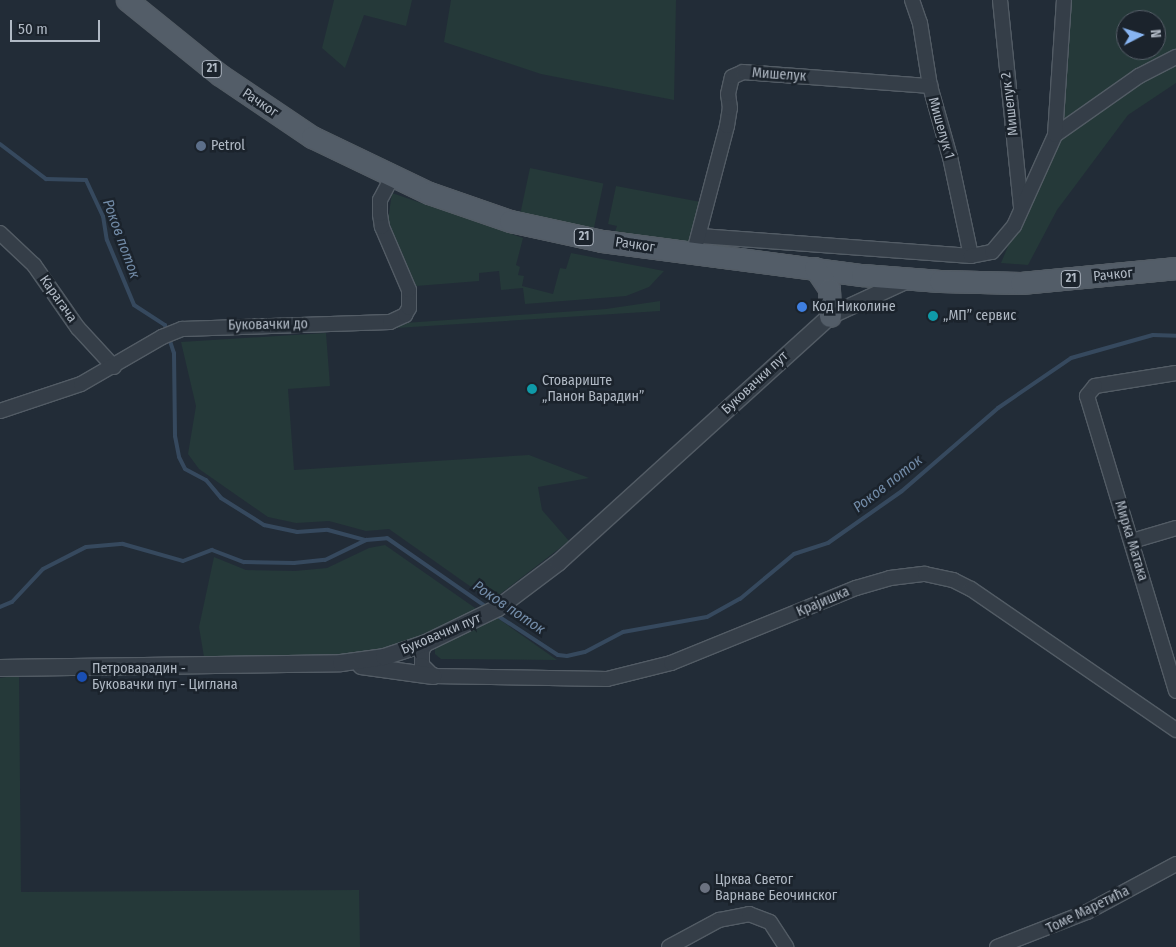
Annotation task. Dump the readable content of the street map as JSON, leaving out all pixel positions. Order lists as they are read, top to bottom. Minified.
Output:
{"streets":{"main road":["21","Рачког"],"street":["Мишелук","Мишелук 2","Мишелук 1","Карагача","Буковачки до","Буковачки пут","Мирка Матака","Крајишка","Томе Маретића"]},"crossings":[["Мишелук","Рачког"],["Мишелук","Мишелук 1"],["Рачког","Буковачки до"],["Рачког","Буковачки пут"],["Карагача","Буковачки до"]],"water":["Роков поток"],"places":["Petrol","Код Николине","„МП” сервис","Стовариште „Панон Варадин”","Петроварадин - Буковачки пут - Циглана","Црква Светог Варнаве Беочинског"],"scale_bar":"50 m","north":"right"}
